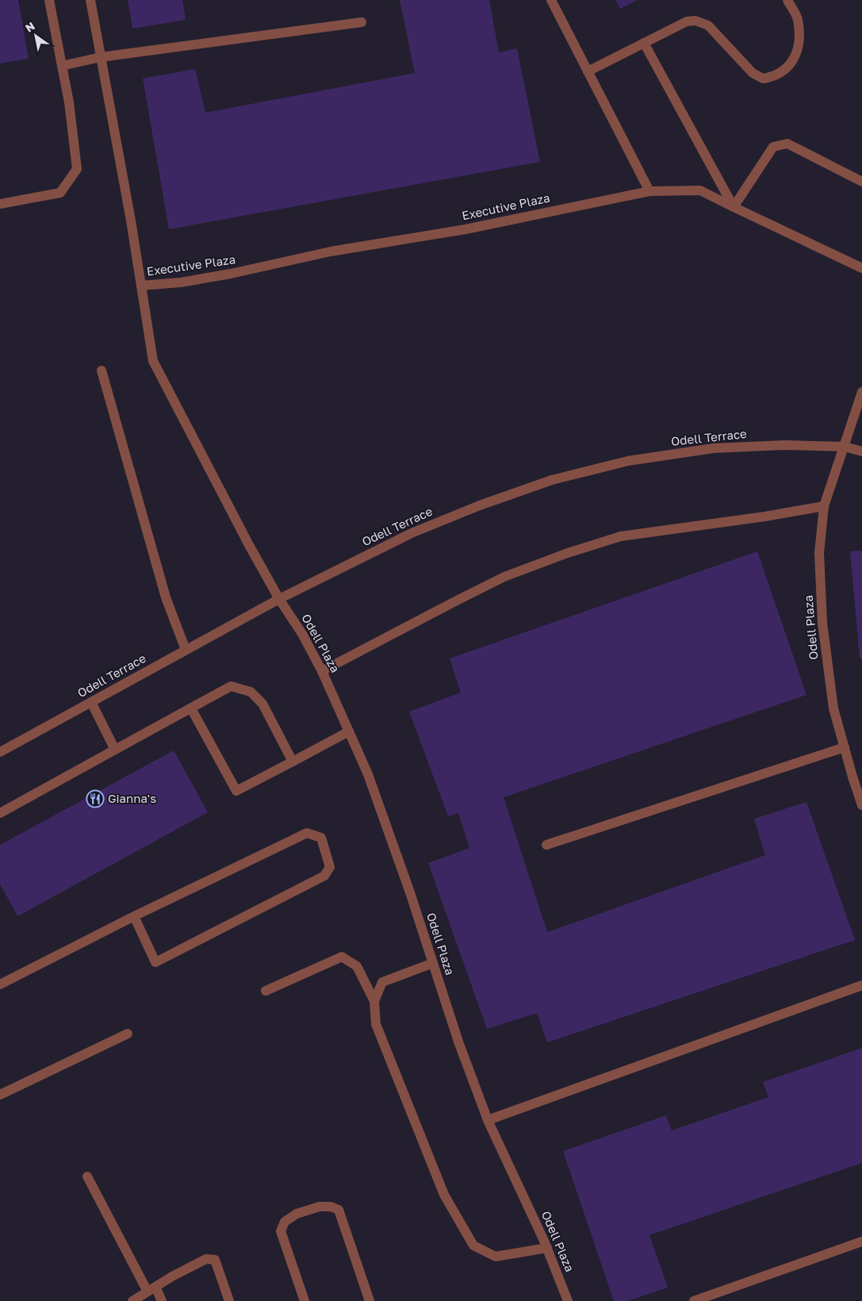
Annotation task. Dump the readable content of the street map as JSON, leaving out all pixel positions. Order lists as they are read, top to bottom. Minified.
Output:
{"streets":{"street":["Executive Plaza","Odell Terrace","Odell Plaza"]},"crossings":[["Executive Plaza","Odell Terrace"],["Executive Plaza","Odell Plaza"],["Odell Terrace","Odell Plaza"]],"places":{"restaurant":["Gianna's"]},"north":"top left"}
